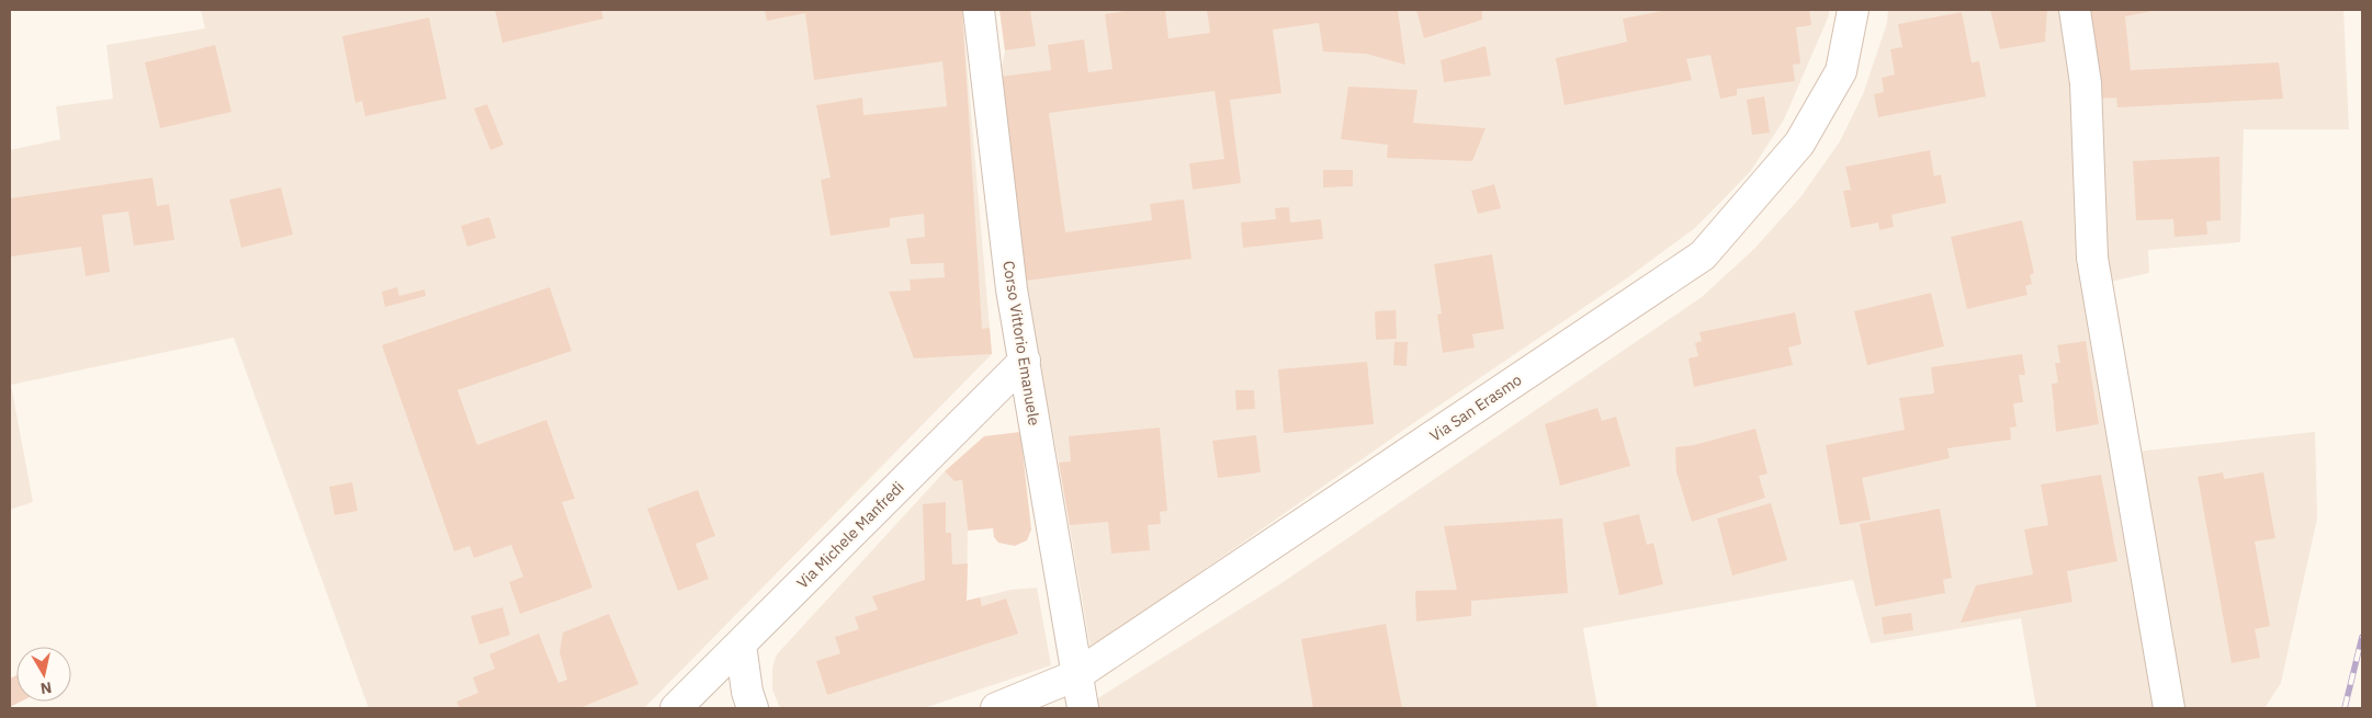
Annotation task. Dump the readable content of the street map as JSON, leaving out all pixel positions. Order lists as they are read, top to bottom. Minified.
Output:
{"streets":{"street":["Corso Vittorio Emanuele","Via San Erasmo","Via Michele Manfredi"]},"crossings":[["Corso Vittorio Emanuele","Via San Erasmo"],["Corso Vittorio Emanuele","Via Michele Manfredi"]],"north":"bottom"}
